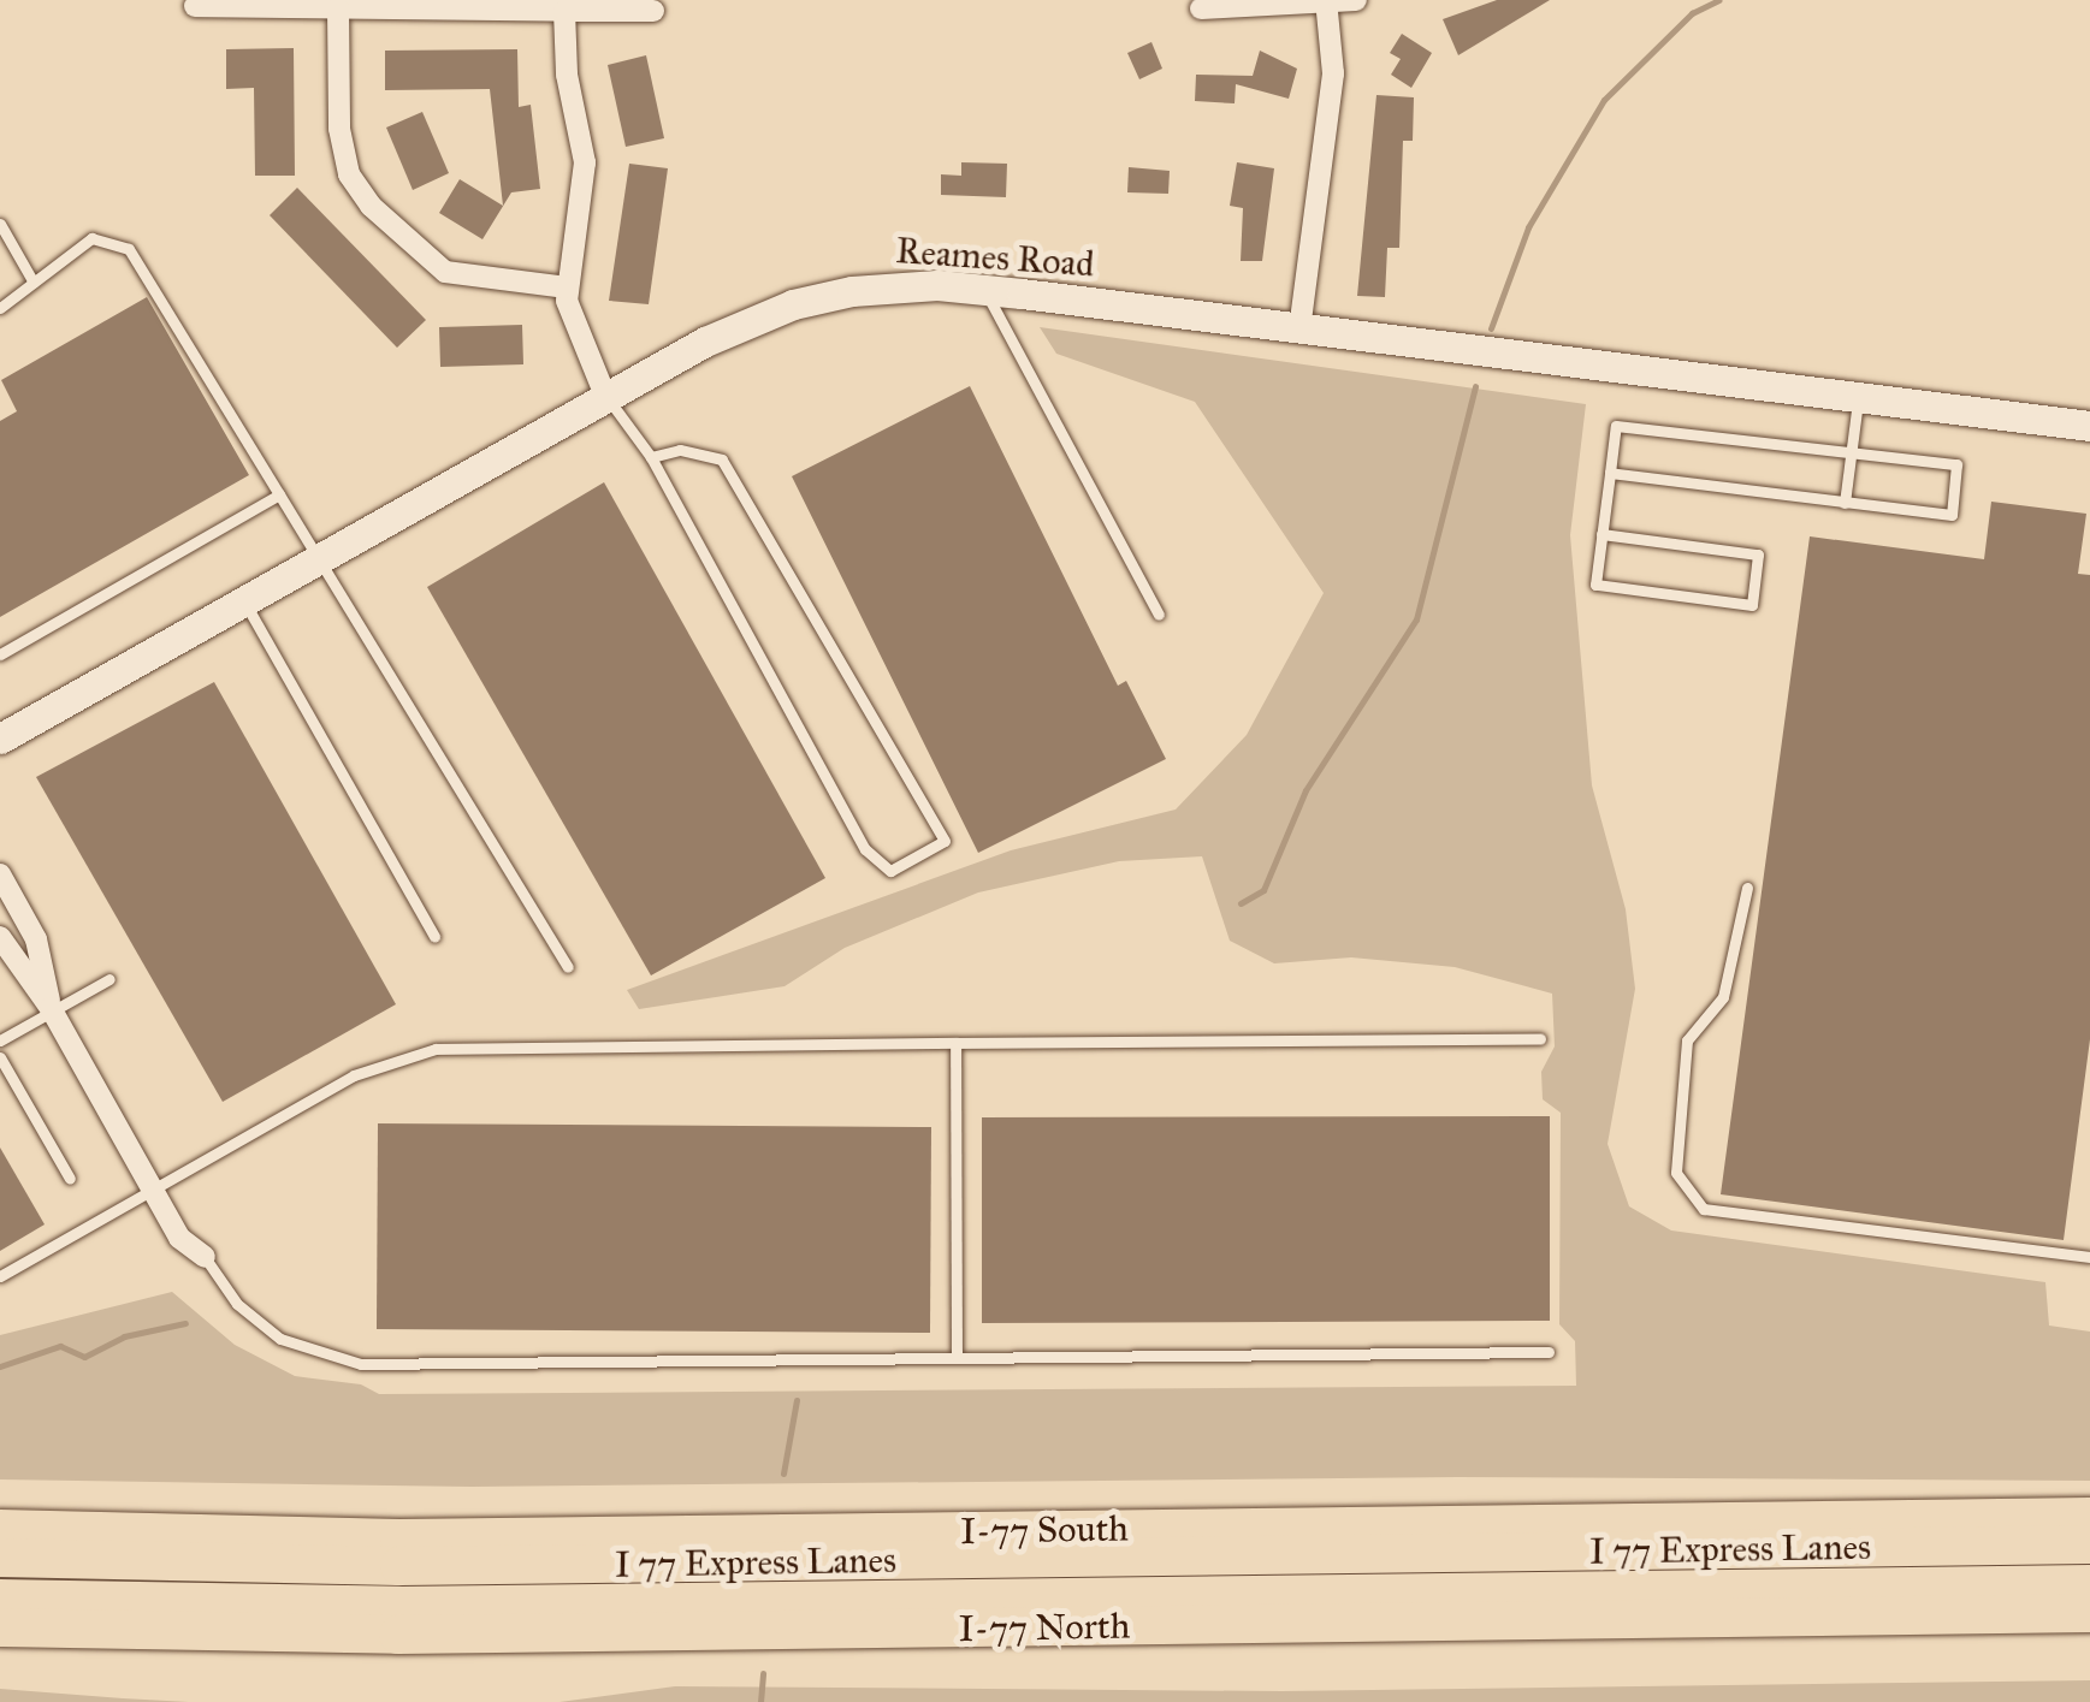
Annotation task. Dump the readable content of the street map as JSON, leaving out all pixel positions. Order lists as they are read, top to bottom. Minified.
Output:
{"streets":{"highway":["I-77 South","I 77 Express Lanes","I-77 North"],"main road":["Reames Road"]}}
